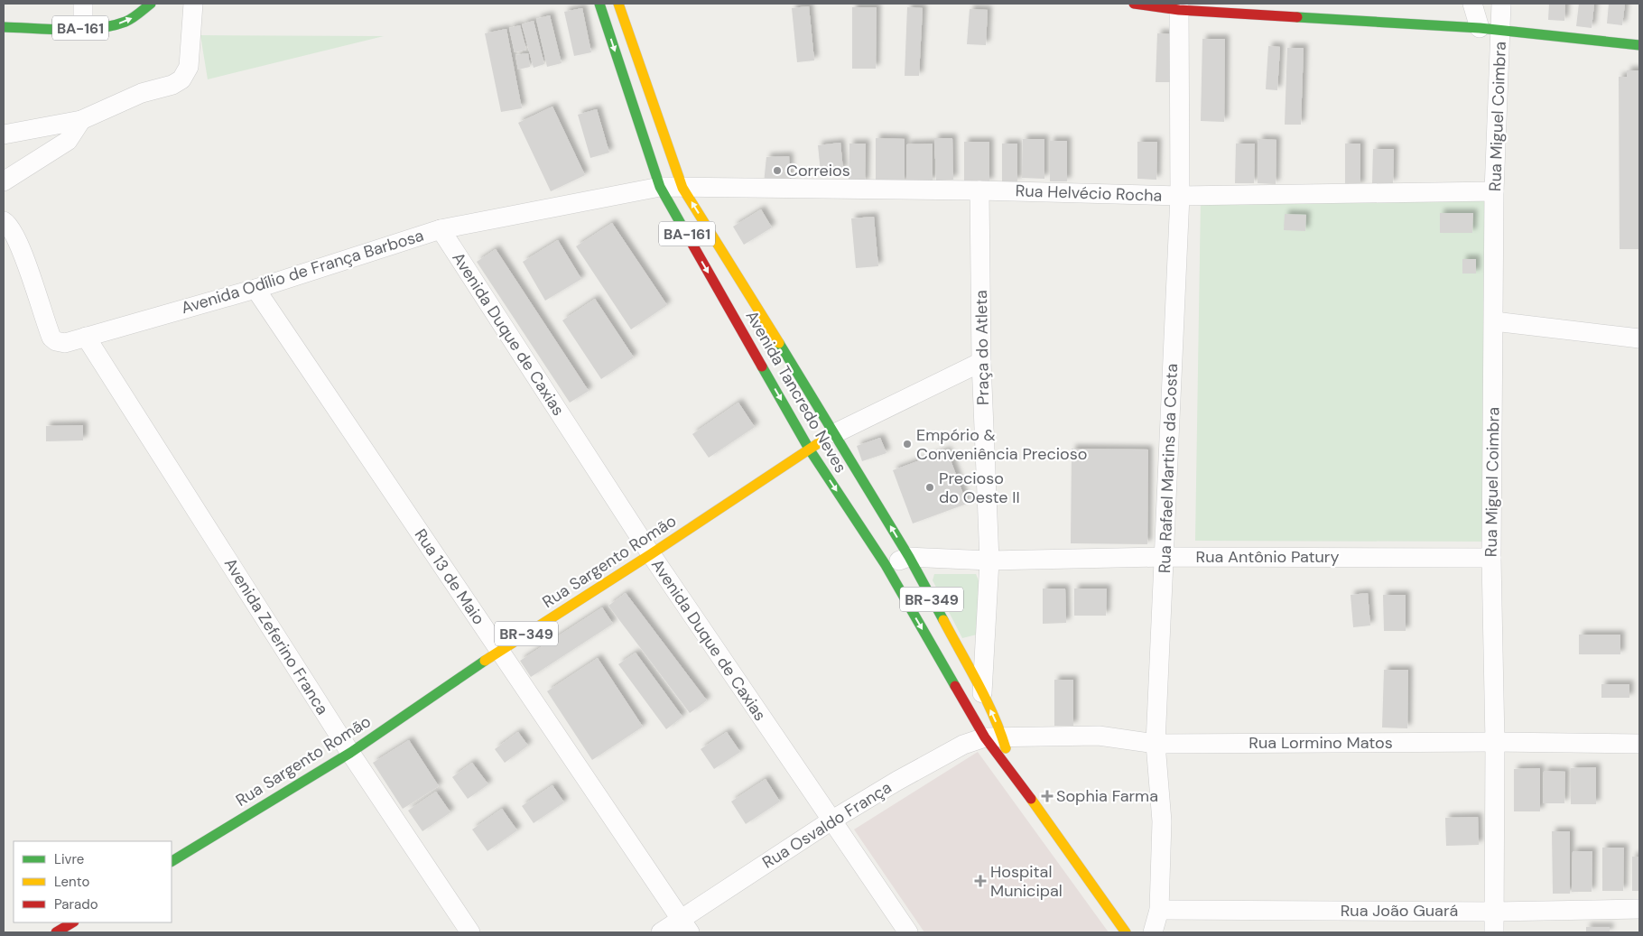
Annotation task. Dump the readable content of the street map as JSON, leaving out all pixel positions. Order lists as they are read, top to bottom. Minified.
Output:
{"streets":{"main road":["BA-161","Avenida Tancredo Neves","Rua Sargento Romão","BR-349"],"street":["Rua Miguel Coimbra","Rua Helvécio Rocha","Avenida Odílio de França Barbosa","Avenida Duque de Caxias","Praça do Atleta","Rua Rafael Martins da Costa","Rua Antônio Patury","Rua 13 de Maio","Avenida Zeferino Franca","Rua Lormino Matos","Rua Osvaldo França","Rua João Guará"]},"crossings":[["Rua Miguel Coimbra","Rua Helvécio Rocha"],["Rua Miguel Coimbra","Rua Antônio Patury"],["Rua Miguel Coimbra","Rua Lormino Matos"],["Rua Miguel Coimbra","Rua João Guará"],["Rua Helvécio Rocha","Avenida Odílio de França Barbosa"],["Rua Helvécio Rocha","Praça do Atleta"],["Rua Helvécio Rocha","Avenida Tancredo Neves"],["Rua Helvécio Rocha","Rua Rafael Martins da Costa"],["Avenida Odílio de França Barbosa","Avenida Duque de Caxias"],["Avenida Odílio de França Barbosa","Avenida Tancredo Neves"],["Avenida Odílio de França Barbosa","Rua 13 de Maio"],["Avenida Odílio de França Barbosa","Avenida Zeferino Franca"],["Avenida Duque de Caxias","Rua Sargento Romão"],["Avenida Duque de Caxias","Rua Osvaldo França"],["Praça do Atleta","Avenida Tancredo Neves"],["Praça do Atleta","Rua Antônio Patury"],["Avenida Tancredo Neves","Rua Antônio Patury"],["Avenida Tancredo Neves","Rua Sargento Romão"],["Avenida Tancredo Neves","Rua Lormino Matos"],["Avenida Tancredo Neves","Rua Osvaldo França"],["Rua Rafael Martins da Costa","Rua Antônio Patury"],["Rua Rafael Martins da Costa","Rua Lormino Matos"],["Rua Rafael Martins da Costa","Rua João Guará"],["Rua Sargento Romão","Rua 13 de Maio"],["Rua Sargento Romão","Avenida Zeferino Franca"],["Rua 13 de Maio","Rua Osvaldo França"],["Rua Lormino Matos","Rua Osvaldo França"]],"places":{"other":["Correios","Empório & Conveniência Precioso","Precioso do Oeste II"],"health":["Sophia Farma","Hospital Municipal"]},"legend":["Livre","Lento","Parado"]}
